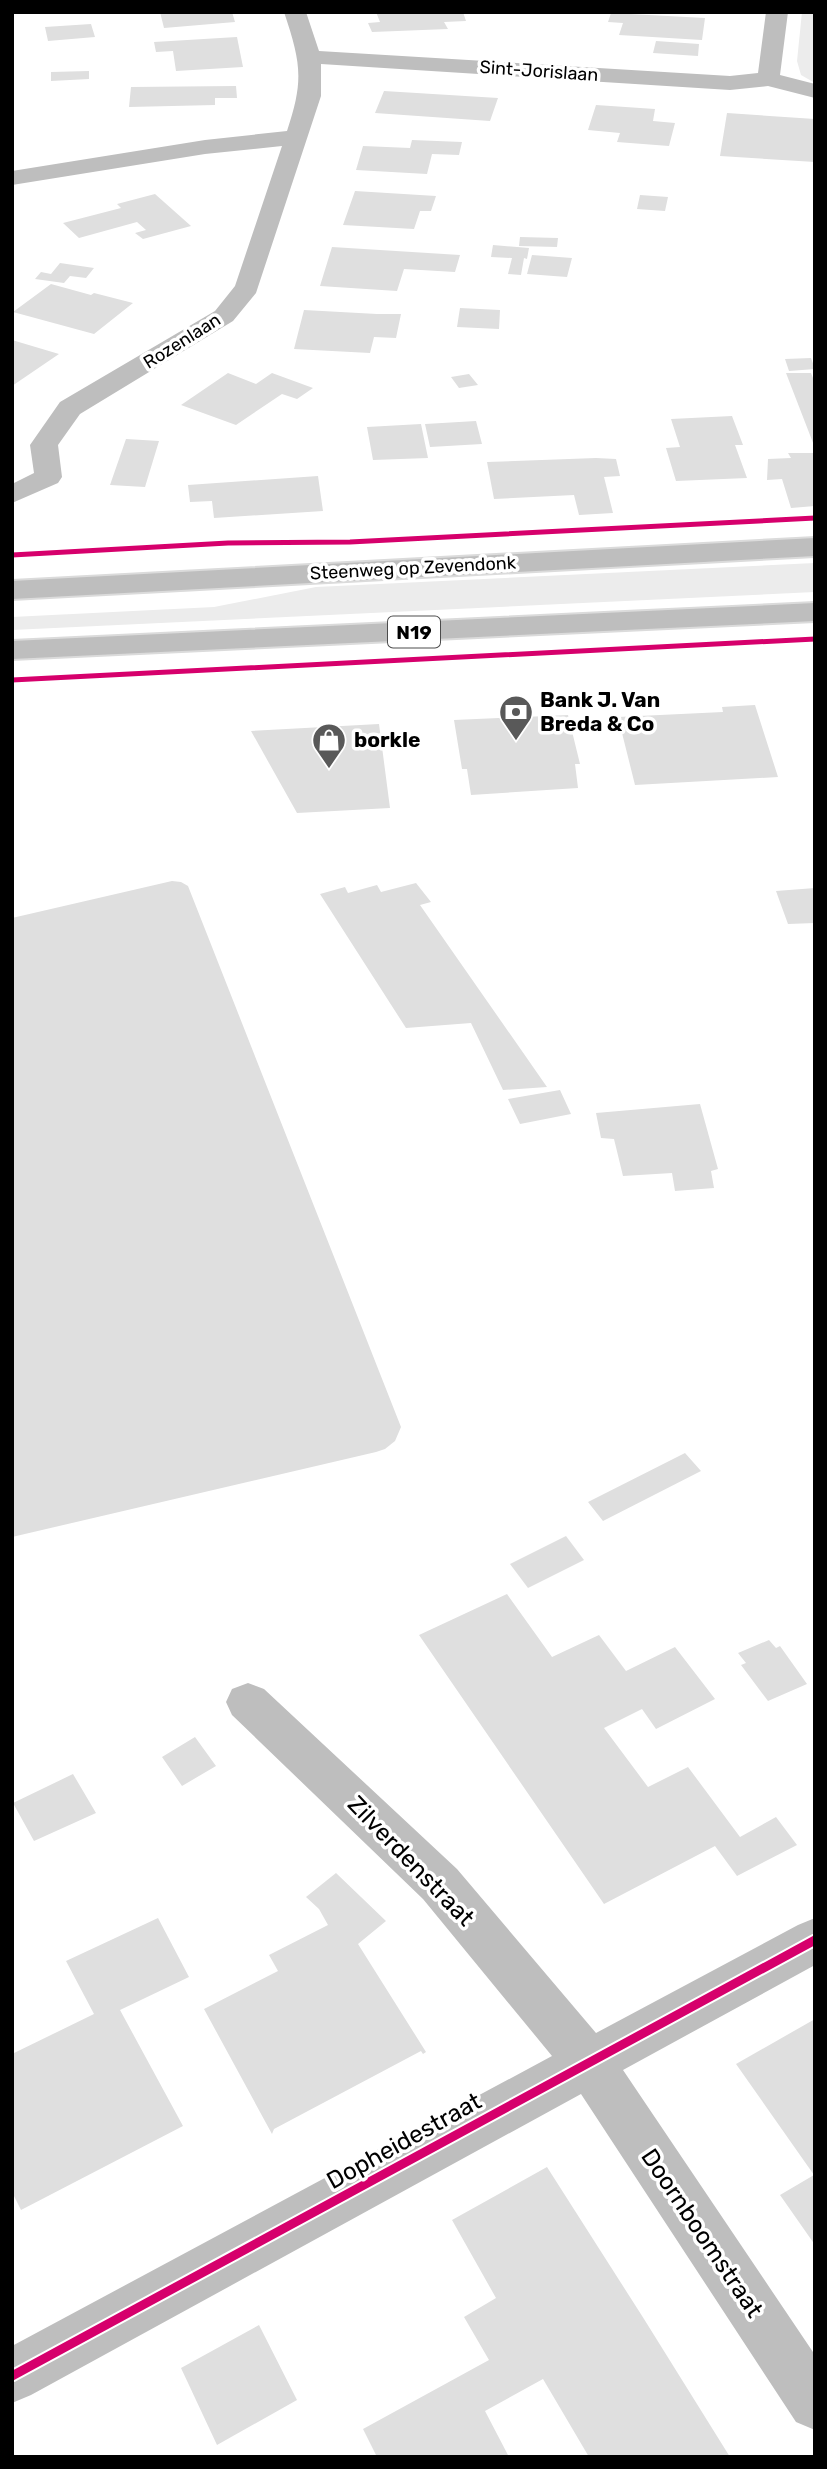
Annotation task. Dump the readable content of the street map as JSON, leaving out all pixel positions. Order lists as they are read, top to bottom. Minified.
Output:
{"streets":{"street":["Sint-Jorislaan","Rozenlaan","Steenweg op Zevendonk","N19","Zilverdenstraat","Dopheidestraat","Doornboomstraat"]},"crossings":[["Sint-Jorislaan","Rozenlaan"],["Zilverdenstraat","Dopheidestraat"],["Zilverdenstraat","Doornboomstraat"],["Dopheidestraat","Doornboomstraat"]],"places":{"bank":["Bank J. Van Breda & Co"],"shop":["borkle"]}}
